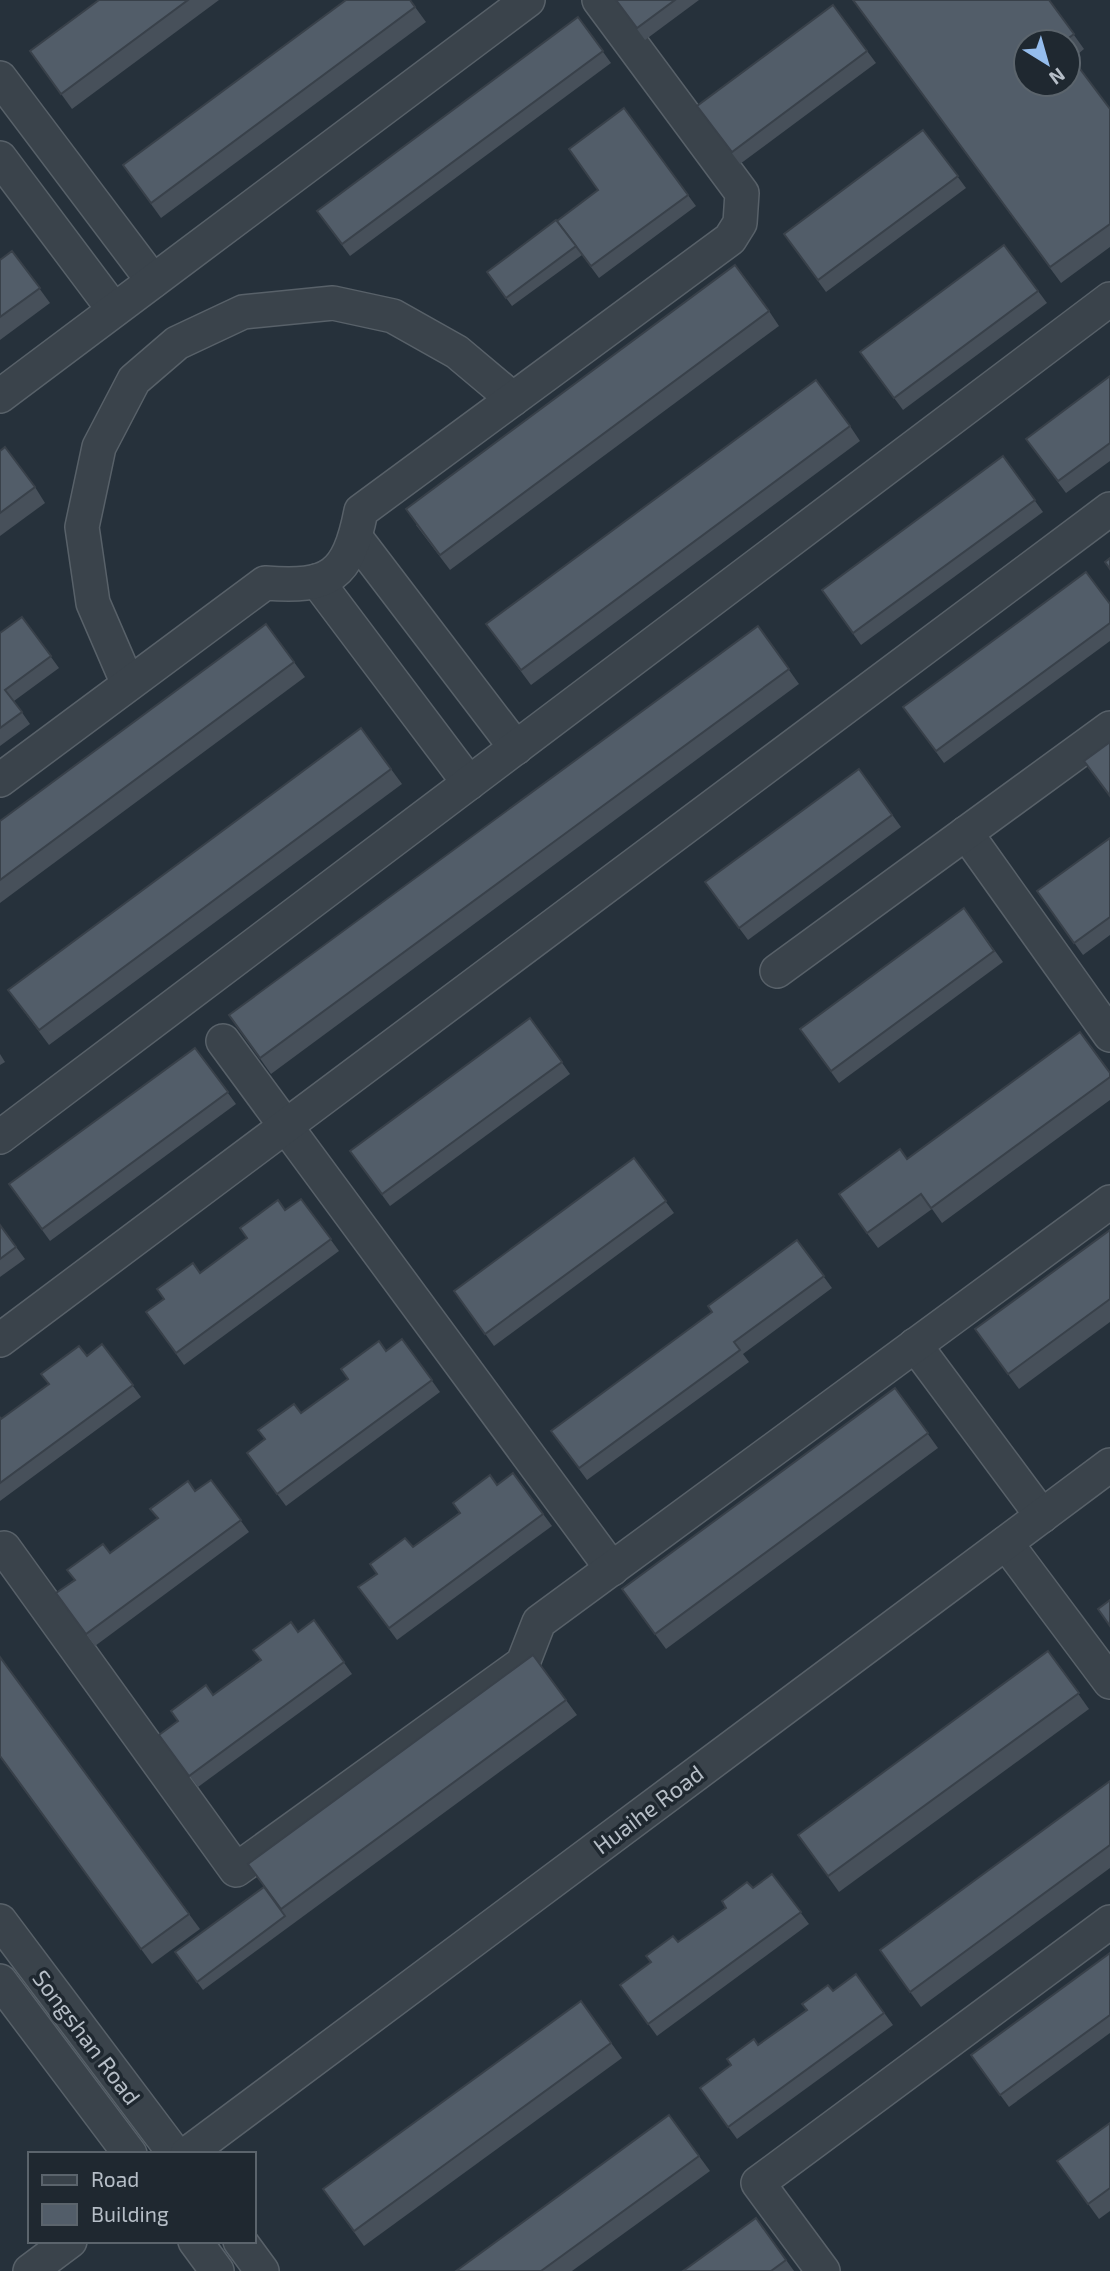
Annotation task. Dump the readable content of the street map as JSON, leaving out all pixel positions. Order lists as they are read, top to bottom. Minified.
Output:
{"streets":{"street":["Huaihe Road","Songshan Road"]},"legend":["Road","Building"],"north":"bottom right"}
